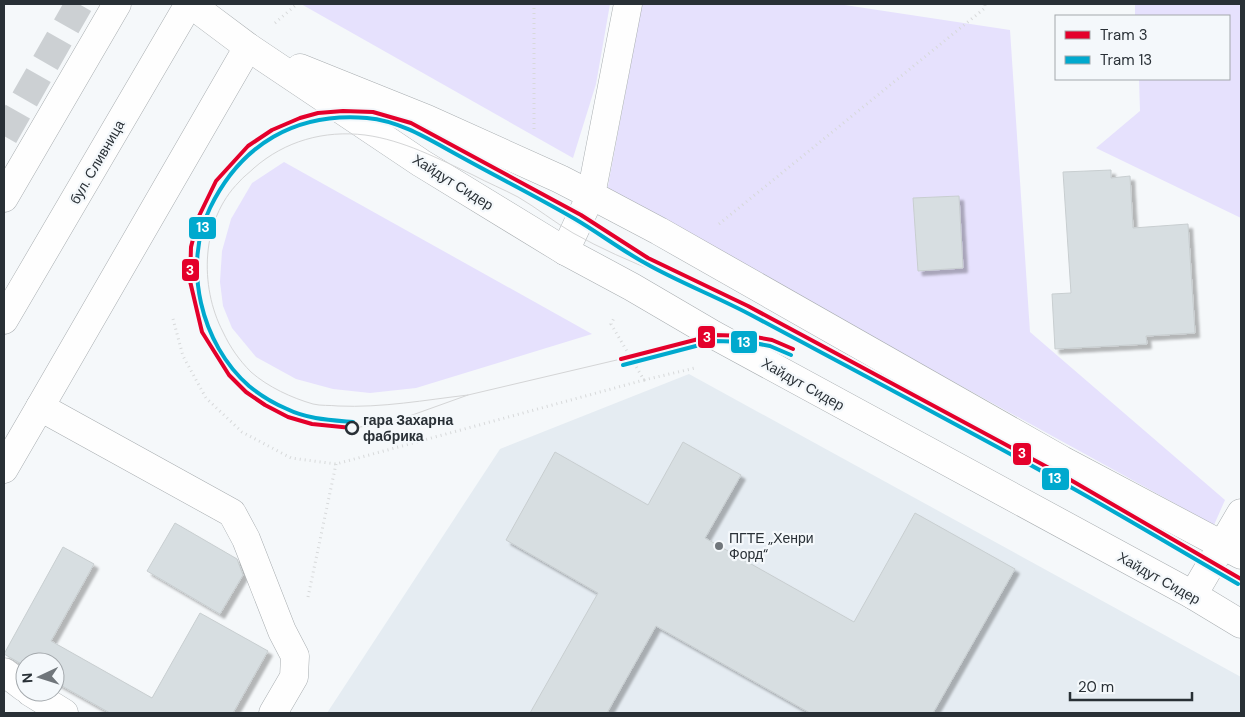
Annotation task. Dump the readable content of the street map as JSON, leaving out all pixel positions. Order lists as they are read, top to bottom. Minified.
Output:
{"streets":{"street":["бул. Сливница","Хайдут Сидер"]},"places":["гара Захарна фабрика","ПГТЕ „Хенри Форд“"],"lines":["tram line 3","tram line 13"],"legend":["Tram 3","Tram 13"],"scale_bar":"20 m","north":"left"}
